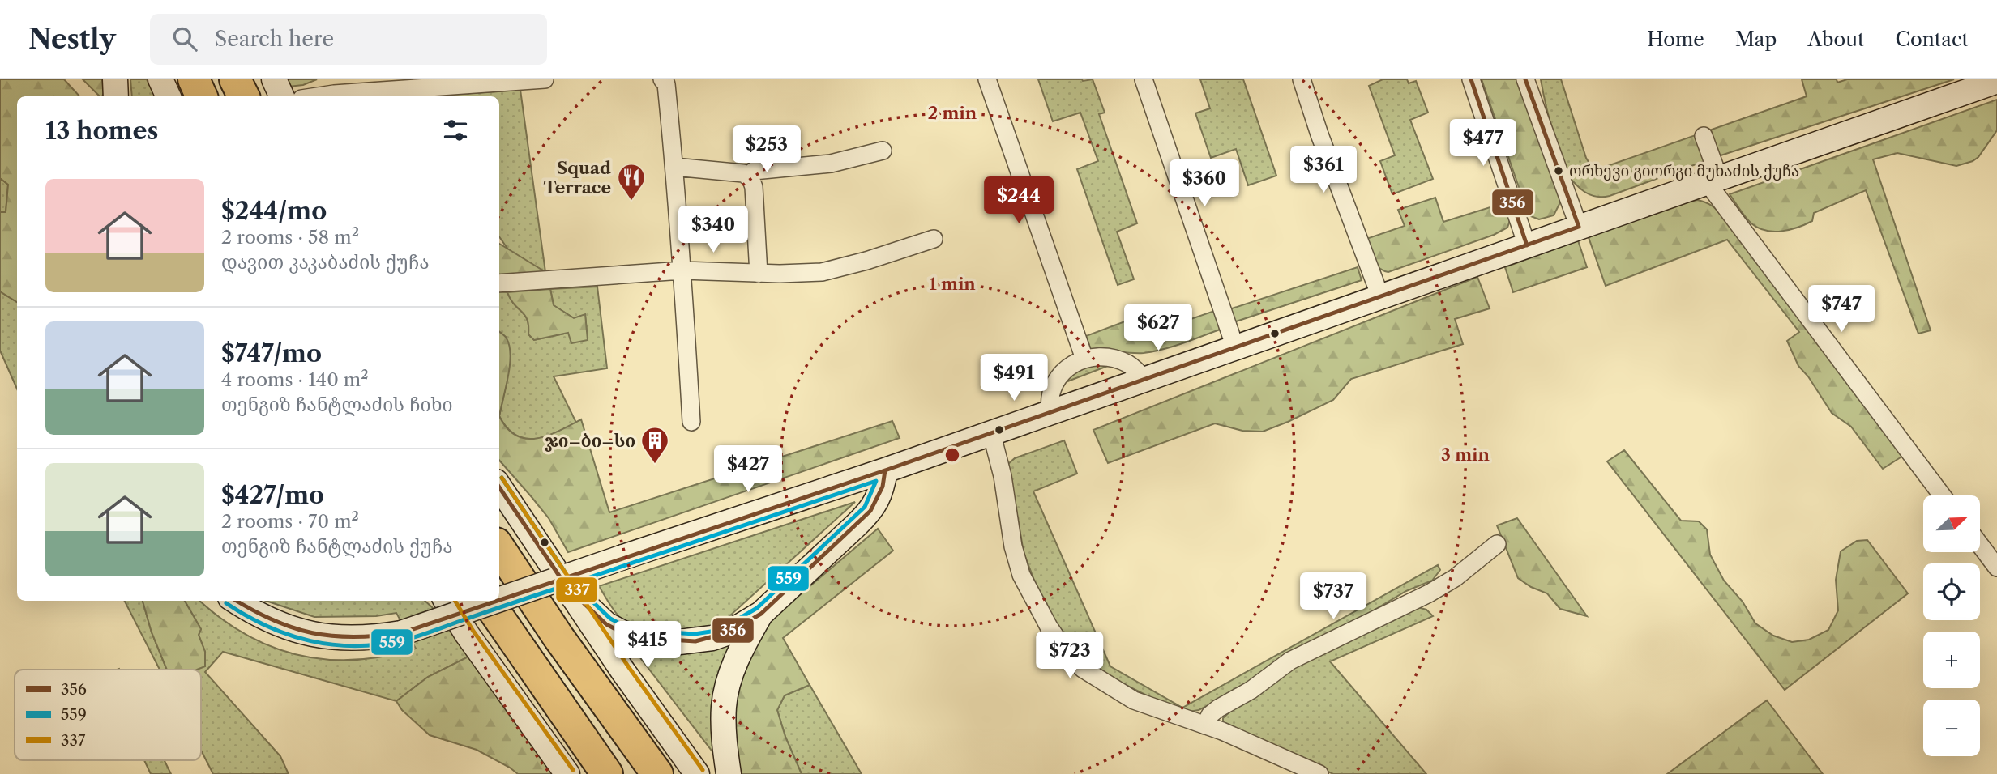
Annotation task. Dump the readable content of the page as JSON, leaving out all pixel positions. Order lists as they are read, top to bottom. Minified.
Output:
{"places":{"other":["ორხევი გიორგი მუხაძის ქუჩა"],"restaurant":["Squad Terrace"],"building":["ჯი–ბი–სი"]},"lines":["transit line 356","transit line 559","transit line 337"],"legend":["356","559","337"],"north":"top right","page":{"header":"Nestly","search":"Search here","nav":["Home","Map","About","Contact"],"heading":"13 homes","price":["$477","$253","$361","$360","$244","$340","$747","$627","$491","$427","$737","$415","$723"],"list":[{"name":"$244/mo","note":"2 rooms · 58 m² · დავით კაკაბაძის ქუჩა"},{"name":"$747/mo","note":"4 rooms · 140 m² · თენგიზ ჩანტლაძის ჩიხი"},{"name":"$427/mo","note":"2 rooms · 70 m² · თენგიზ ჩანტლაძის ქუჩა"}],"map_buttons":["+","−"]},"rings":["2 min","1 min","3 min"]}
